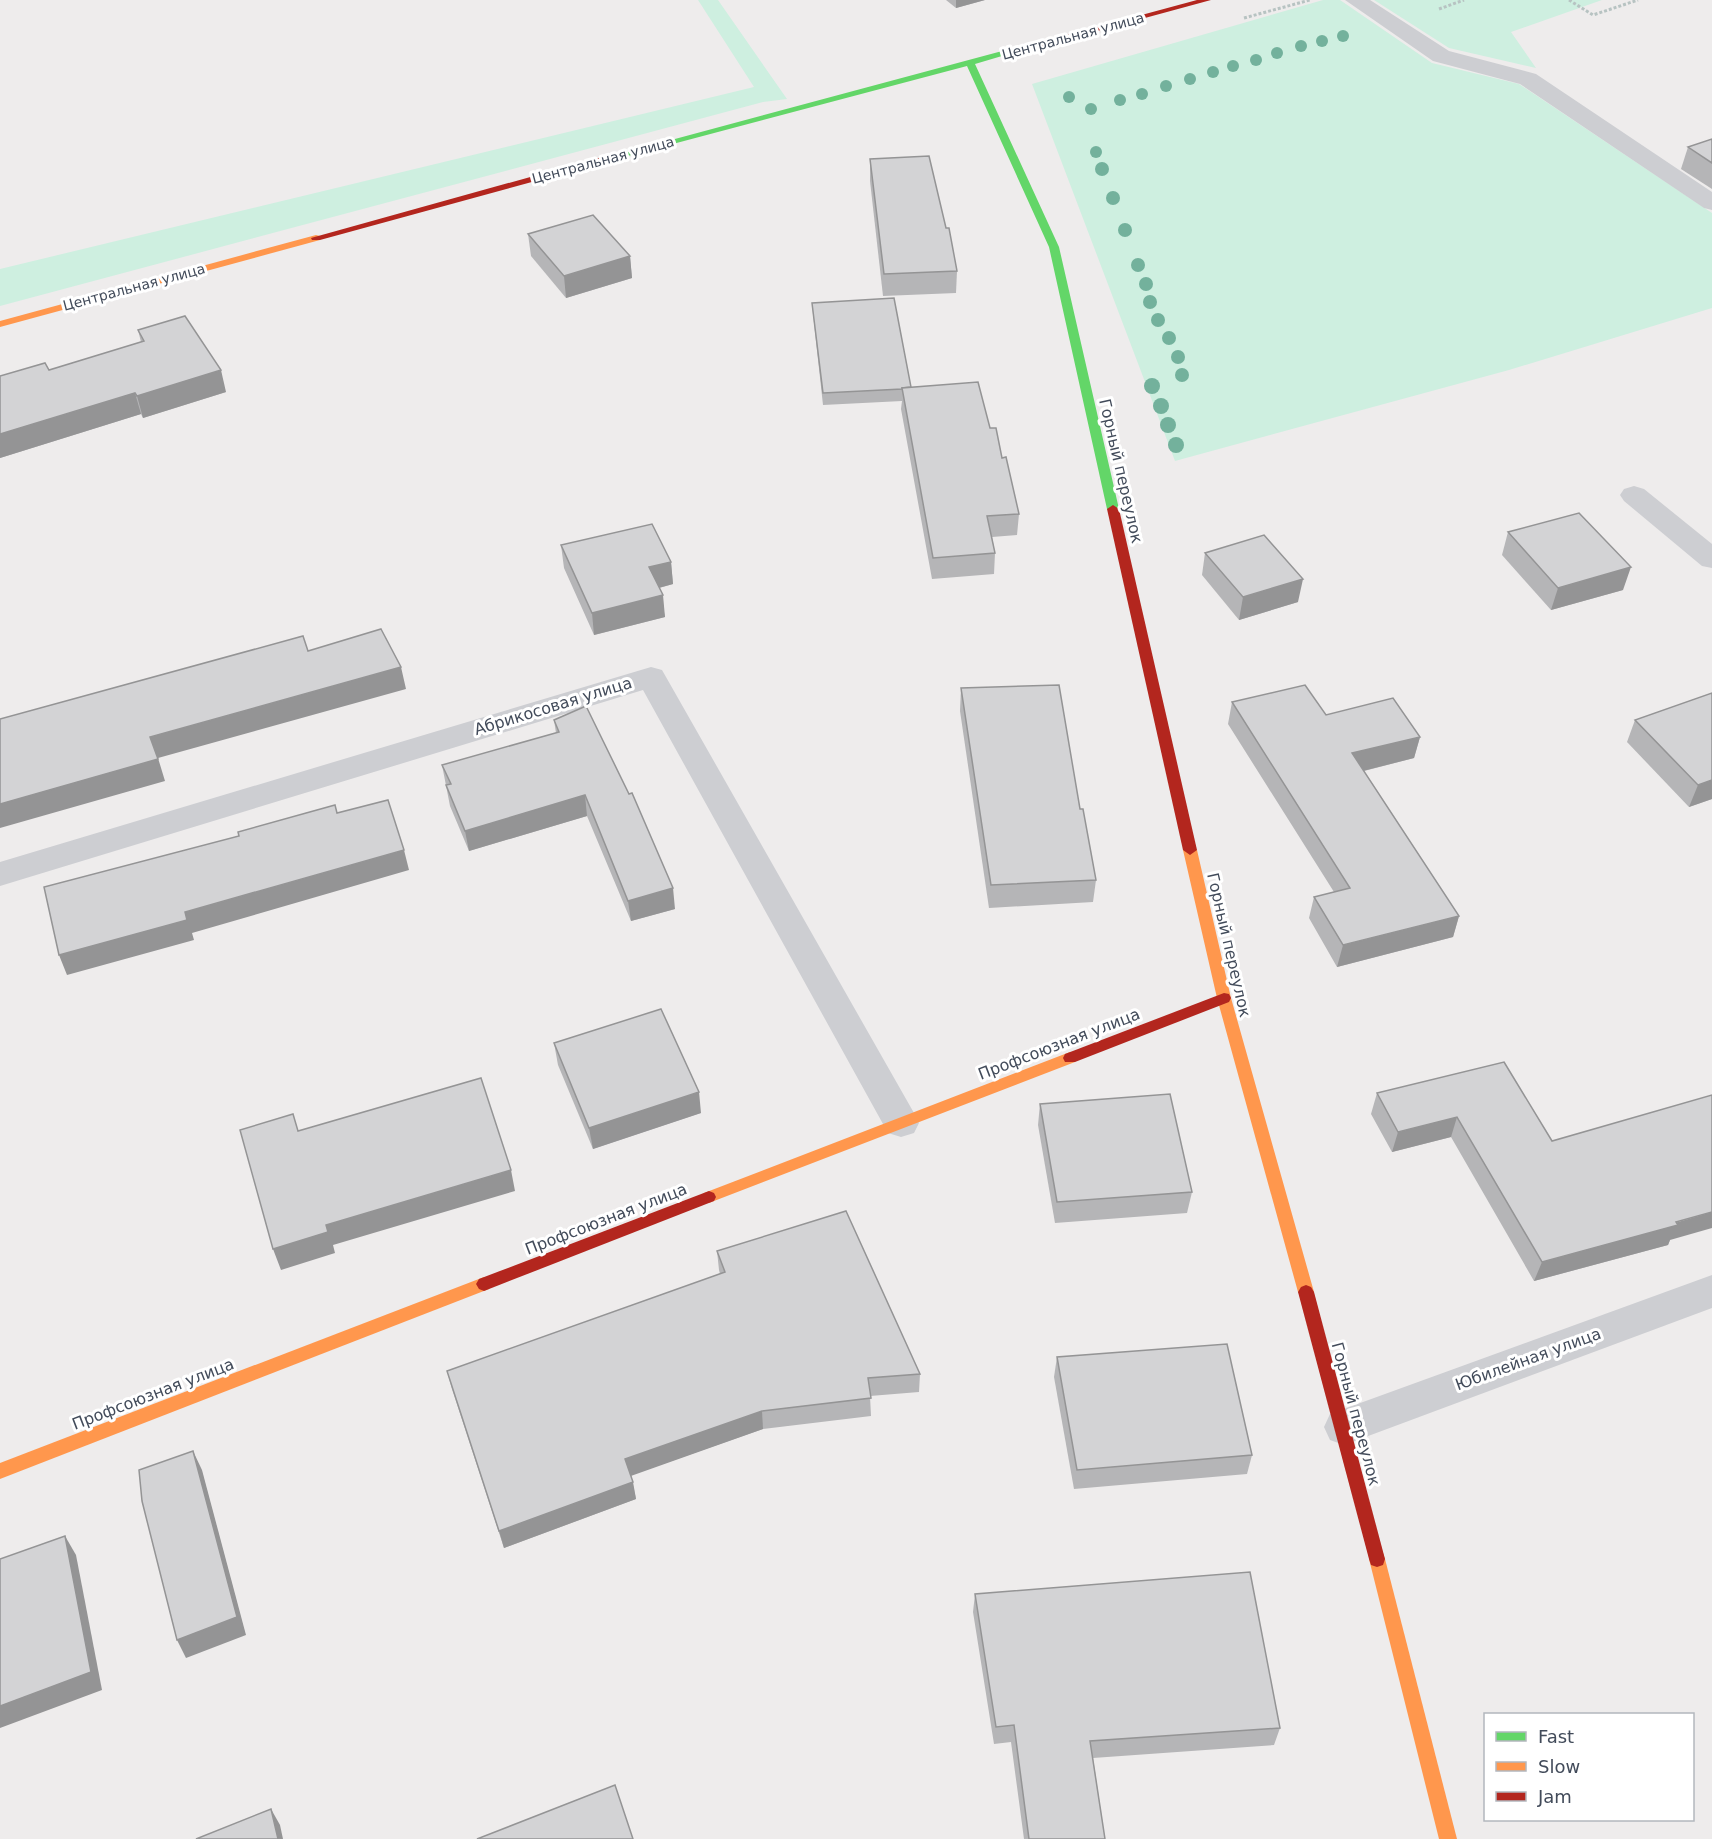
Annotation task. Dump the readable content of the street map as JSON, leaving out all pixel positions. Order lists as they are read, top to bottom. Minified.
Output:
{"streets":{"street":["Центральная улица","Горный переулок","Абрикосовая улица","Профсоюзная улица","Юбилейная улица"]},"crossings":[["Центральная улица","Горный переулок"],["Горный переулок","Профсоюзная улица"],["Горный переулок","Юбилейная улица"],["Абрикосовая улица","Профсоюзная улица"]],"legend":["Fast","Slow","Jam"]}
